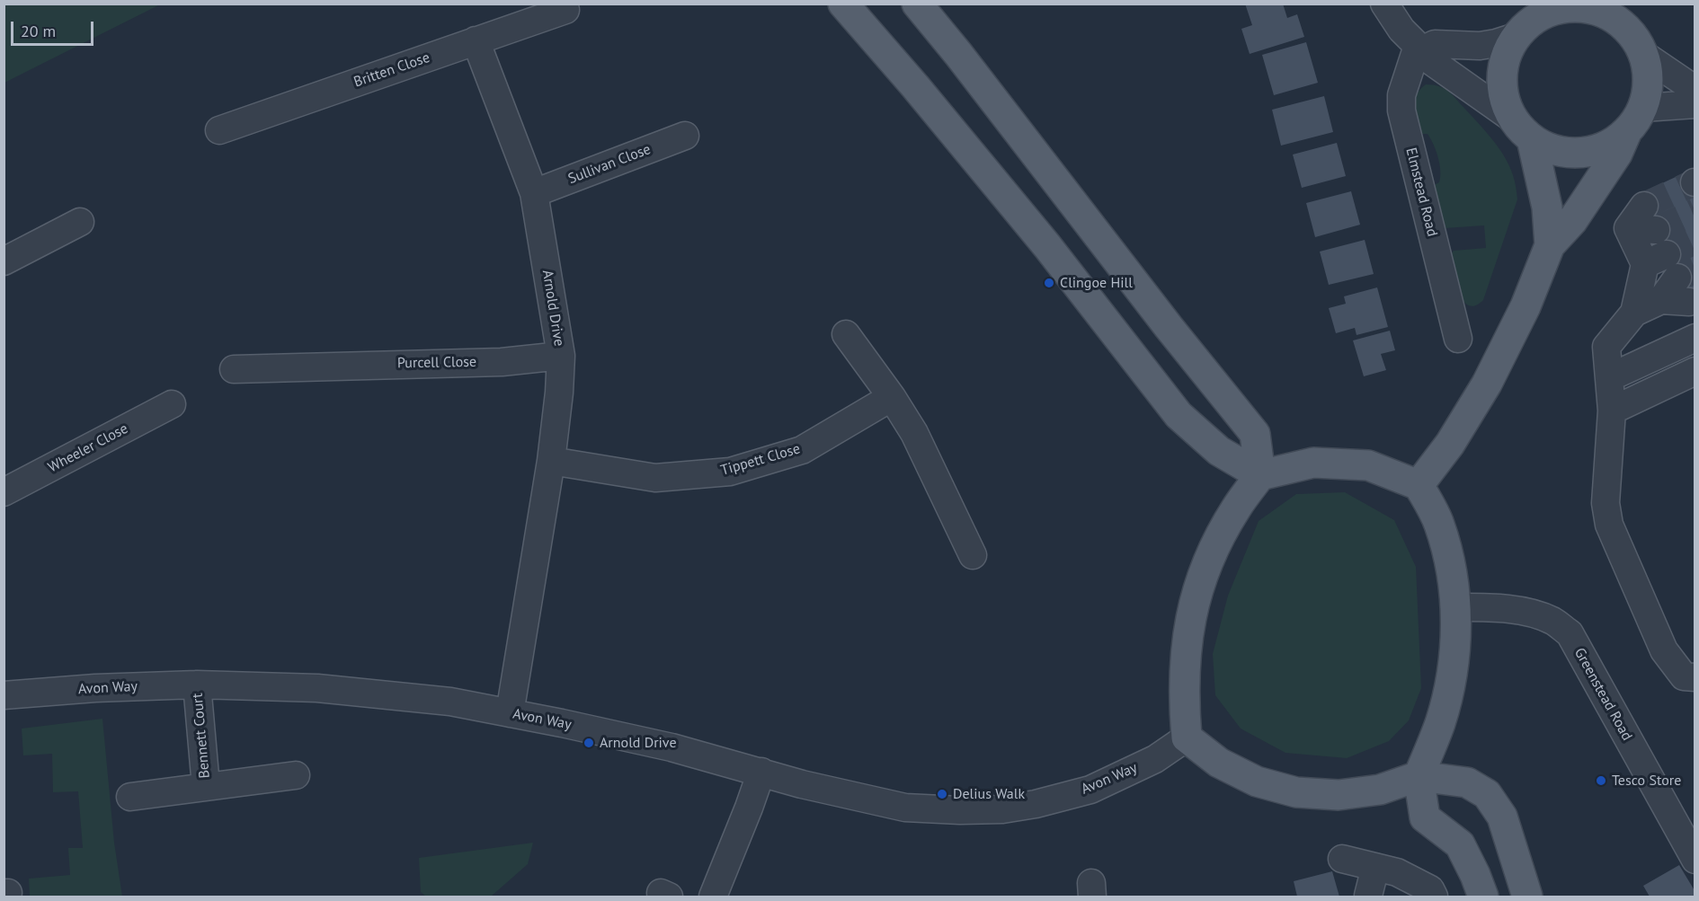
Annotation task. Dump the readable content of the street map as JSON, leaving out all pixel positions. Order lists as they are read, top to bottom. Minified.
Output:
{"streets":{"street":["Britten Close","Sullivan Close","Elmstead Road","Arnold Drive","Purcell Close","Wheeler Close","Tippett Close","Avon Way","Greenstead Road","Bennett Court"]},"crossings":[["Britten Close","Arnold Drive"],["Sullivan Close","Arnold Drive"],["Arnold Drive","Purcell Close"],["Arnold Drive","Tippett Close"],["Arnold Drive","Avon Way"],["Avon Way","Bennett Court"]],"places":["Clingoe Hill","Arnold Drive","Tesco Store","Delius Walk"],"scale_bar":"20 m"}
